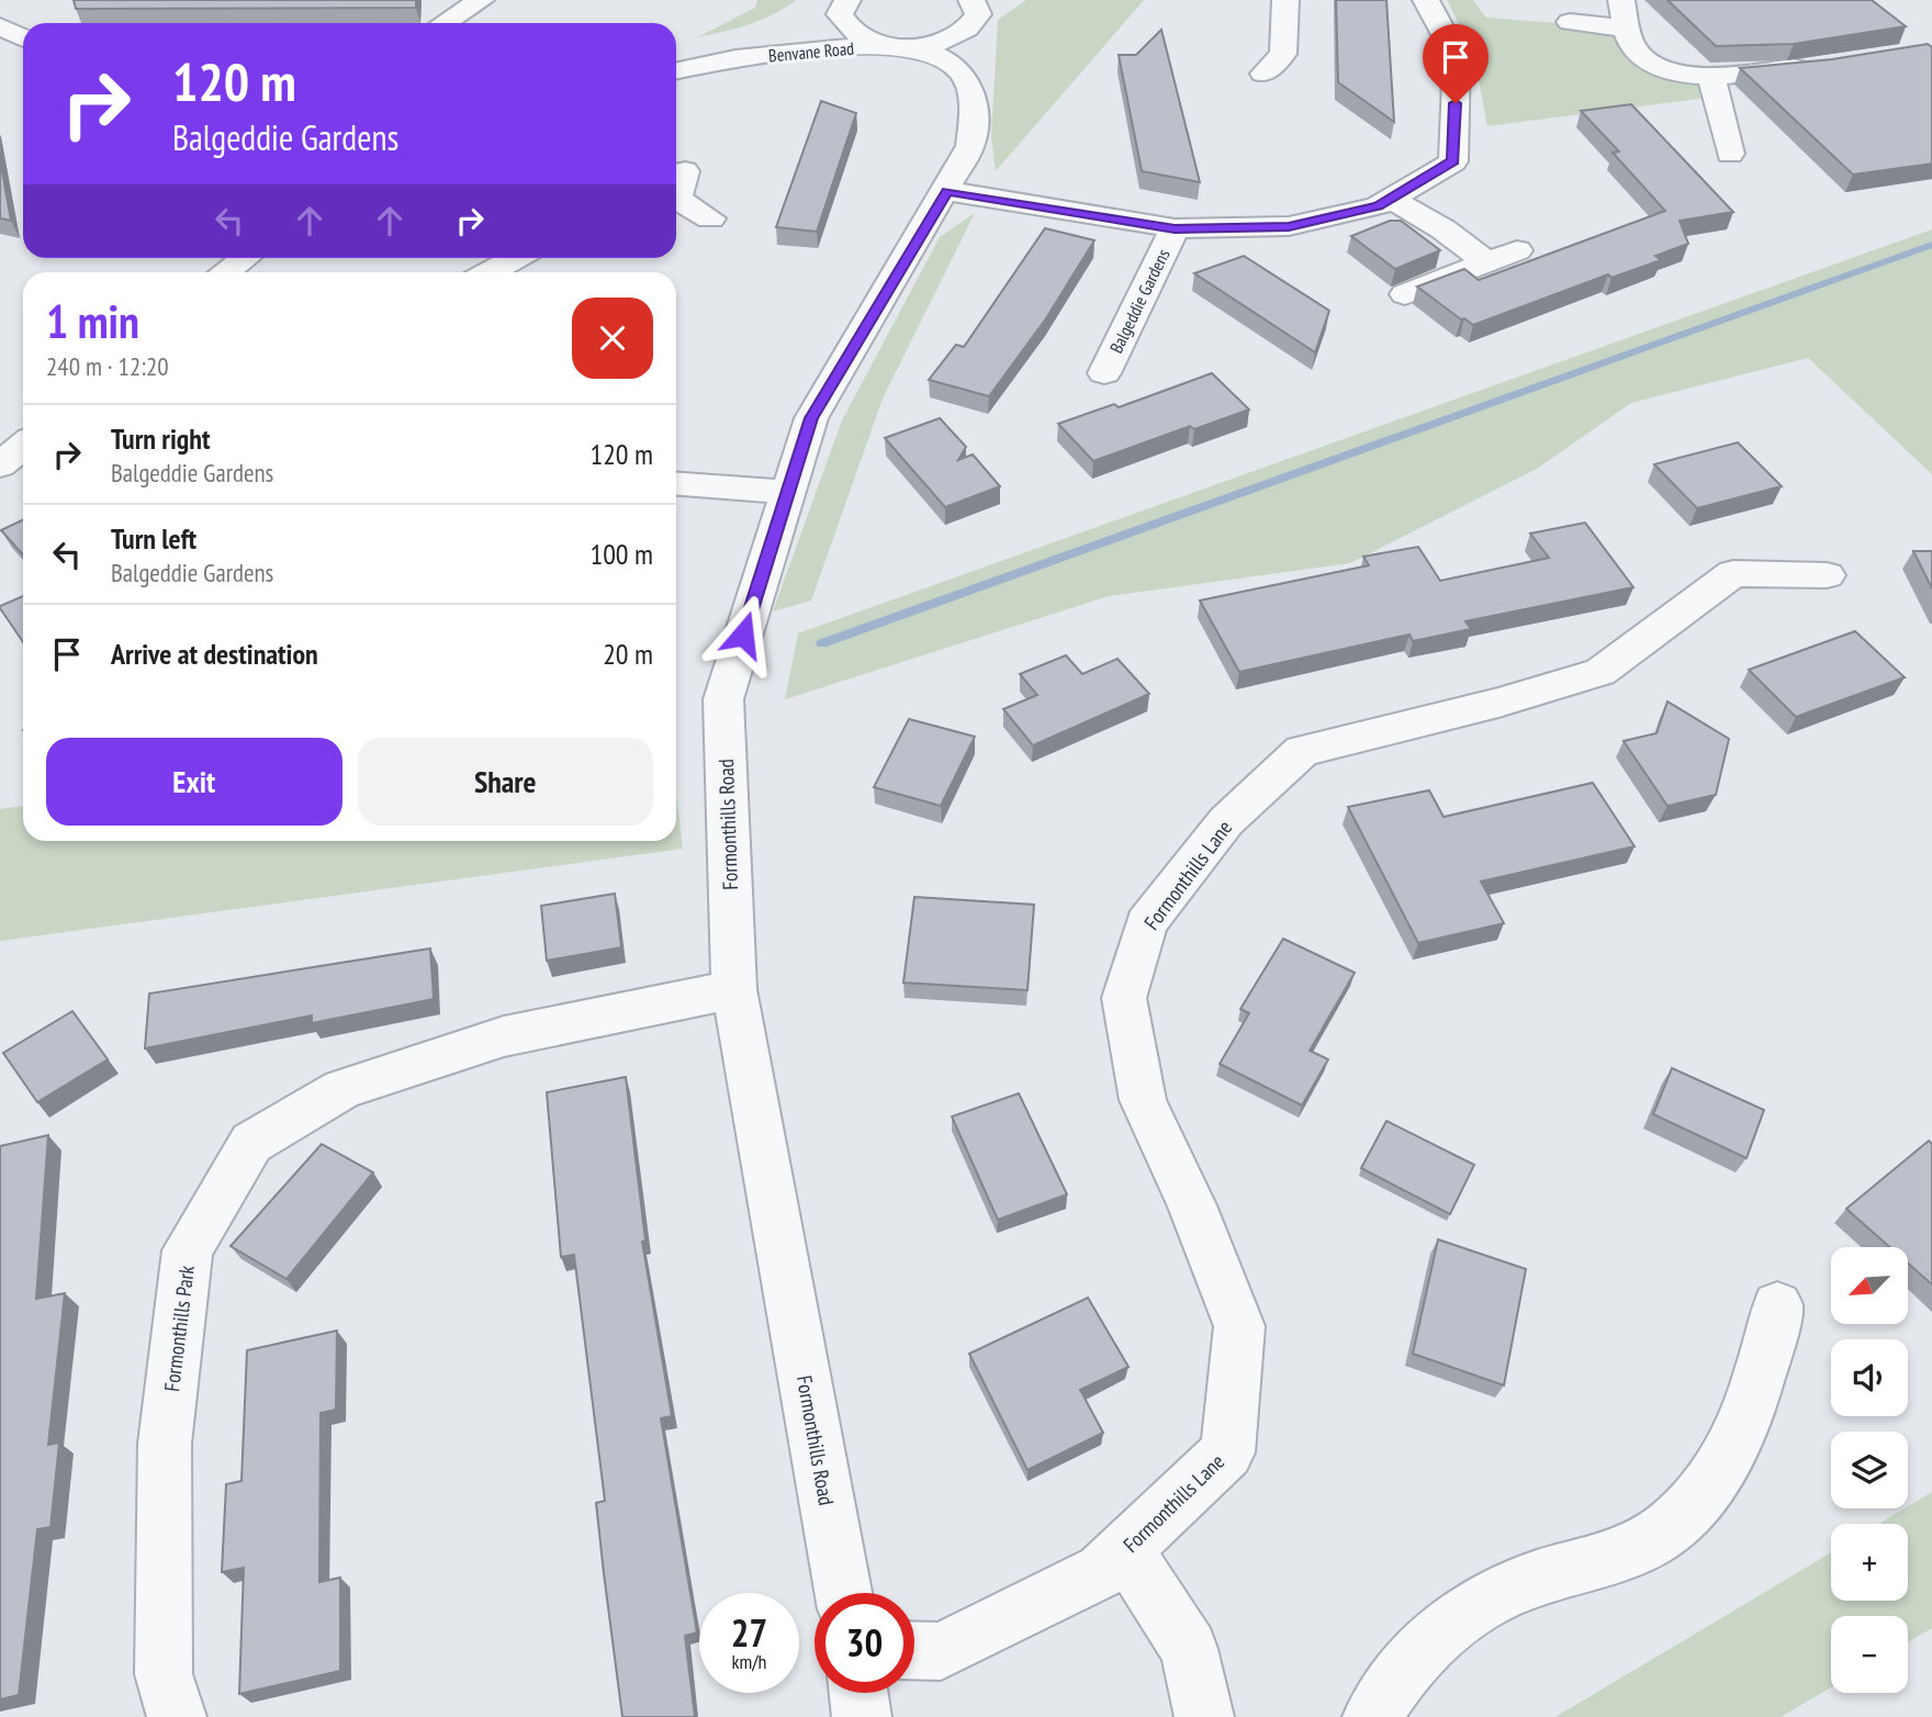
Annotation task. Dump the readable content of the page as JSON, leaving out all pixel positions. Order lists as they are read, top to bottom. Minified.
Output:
{"streets":{"street":["Benvane Road","Balgeddie Gardens","Formonthills Road","Formonthills Lane","Formonthills Park"]},"crossings":[["Benvane Road","Formonthills Road"],["Balgeddie Gardens","Formonthills Road"],["Formonthills Road","Formonthills Park"]],"north":"bottom left","page":{"turn":["120 m","Balgeddie Gardens"],"heading":["1 min","240 m · 12:20"],"list":[{"name":"Turn right","note":"Balgeddie Gardens","value":"120 m"},{"name":"Turn left","note":"Balgeddie Gardens","value":"100 m"},{"name":"Arrive at destination","value":"20 m"}],"buttons":["Exit","Share"],"map_buttons":["+","−"],"speed":"27 km/h","limit":"30"}}
